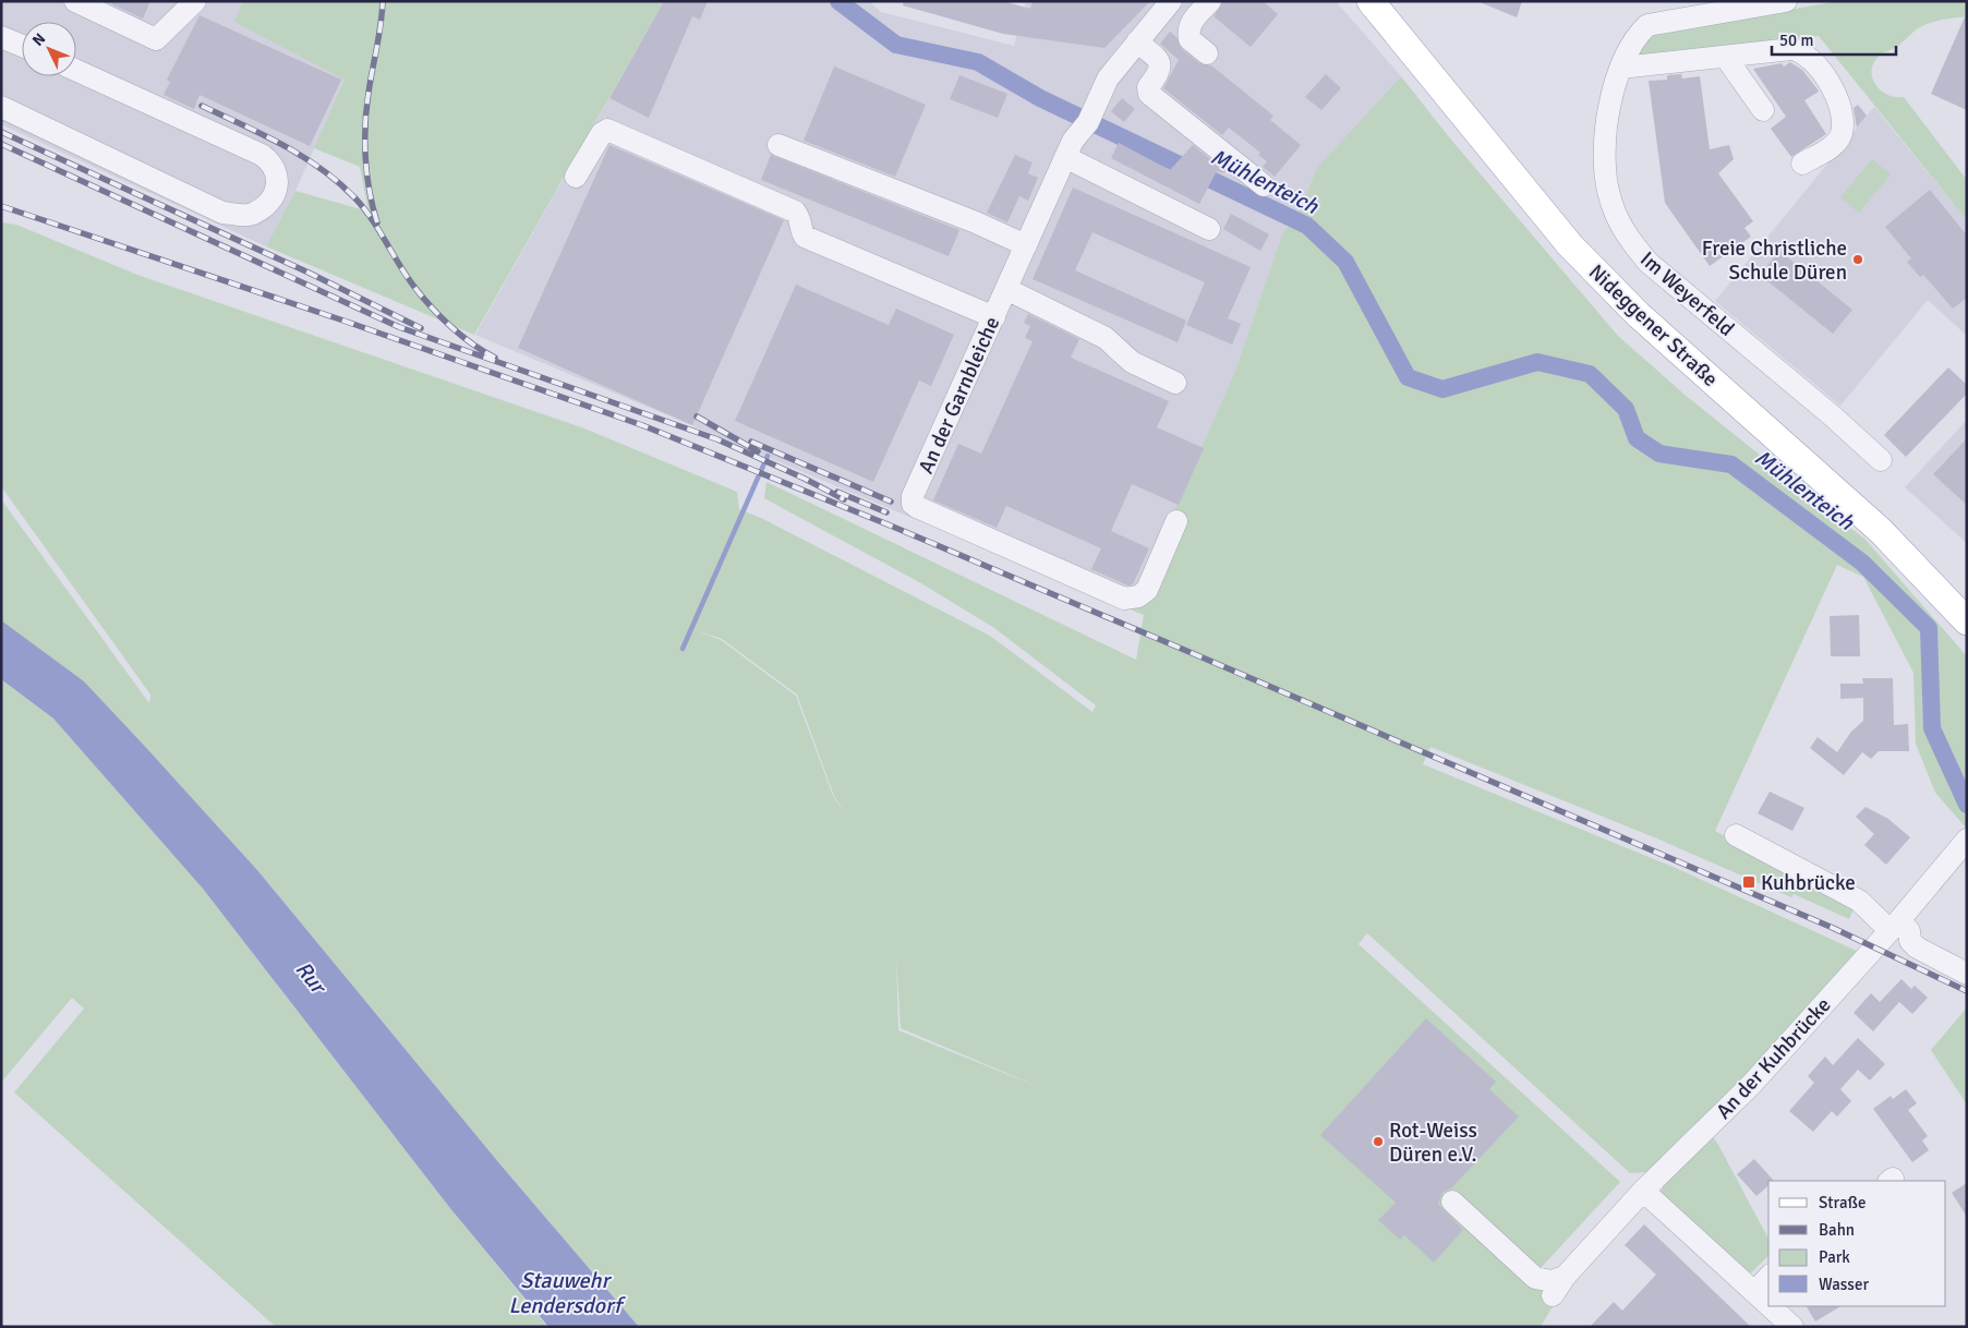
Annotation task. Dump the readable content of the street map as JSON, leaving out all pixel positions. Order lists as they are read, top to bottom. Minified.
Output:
{"streets":{"main road":["Nideggener Straße"],"street":["Im Weyerfeld","An der Garnbleiche","An der Kuhbrücke"]},"water":["Mühlenteich","Rur","Stauwehr Lendersdorf"],"places":{"other":["Freie Christliche Schule Düren","Rot-Weiss Düren e.V."],"transit":["Kuhbrücke"]},"legend":["Straße","Bahn","Park","Wasser"],"scale_bar":"50 m","north":"top left"}
